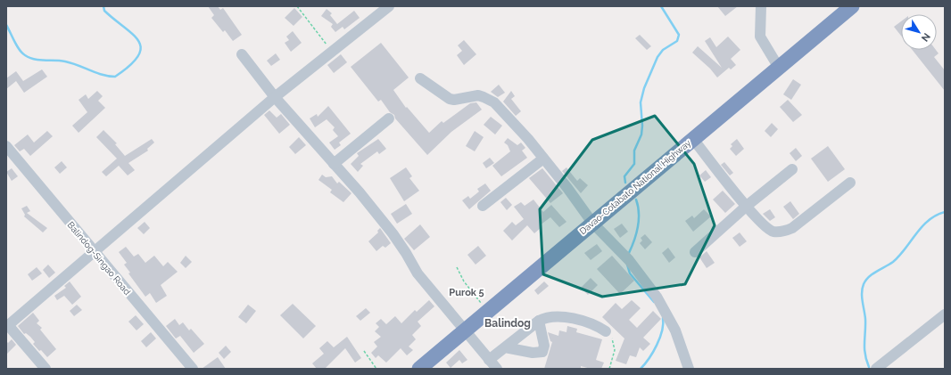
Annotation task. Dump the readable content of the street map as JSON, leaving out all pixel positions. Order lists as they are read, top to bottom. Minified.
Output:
{"streets":{"highway":["Davao-Cotabato National Highway"],"street":["Balindog-Singao Road"]},"districts":["Purok 5","Balindog"],"north":"bottom right"}
